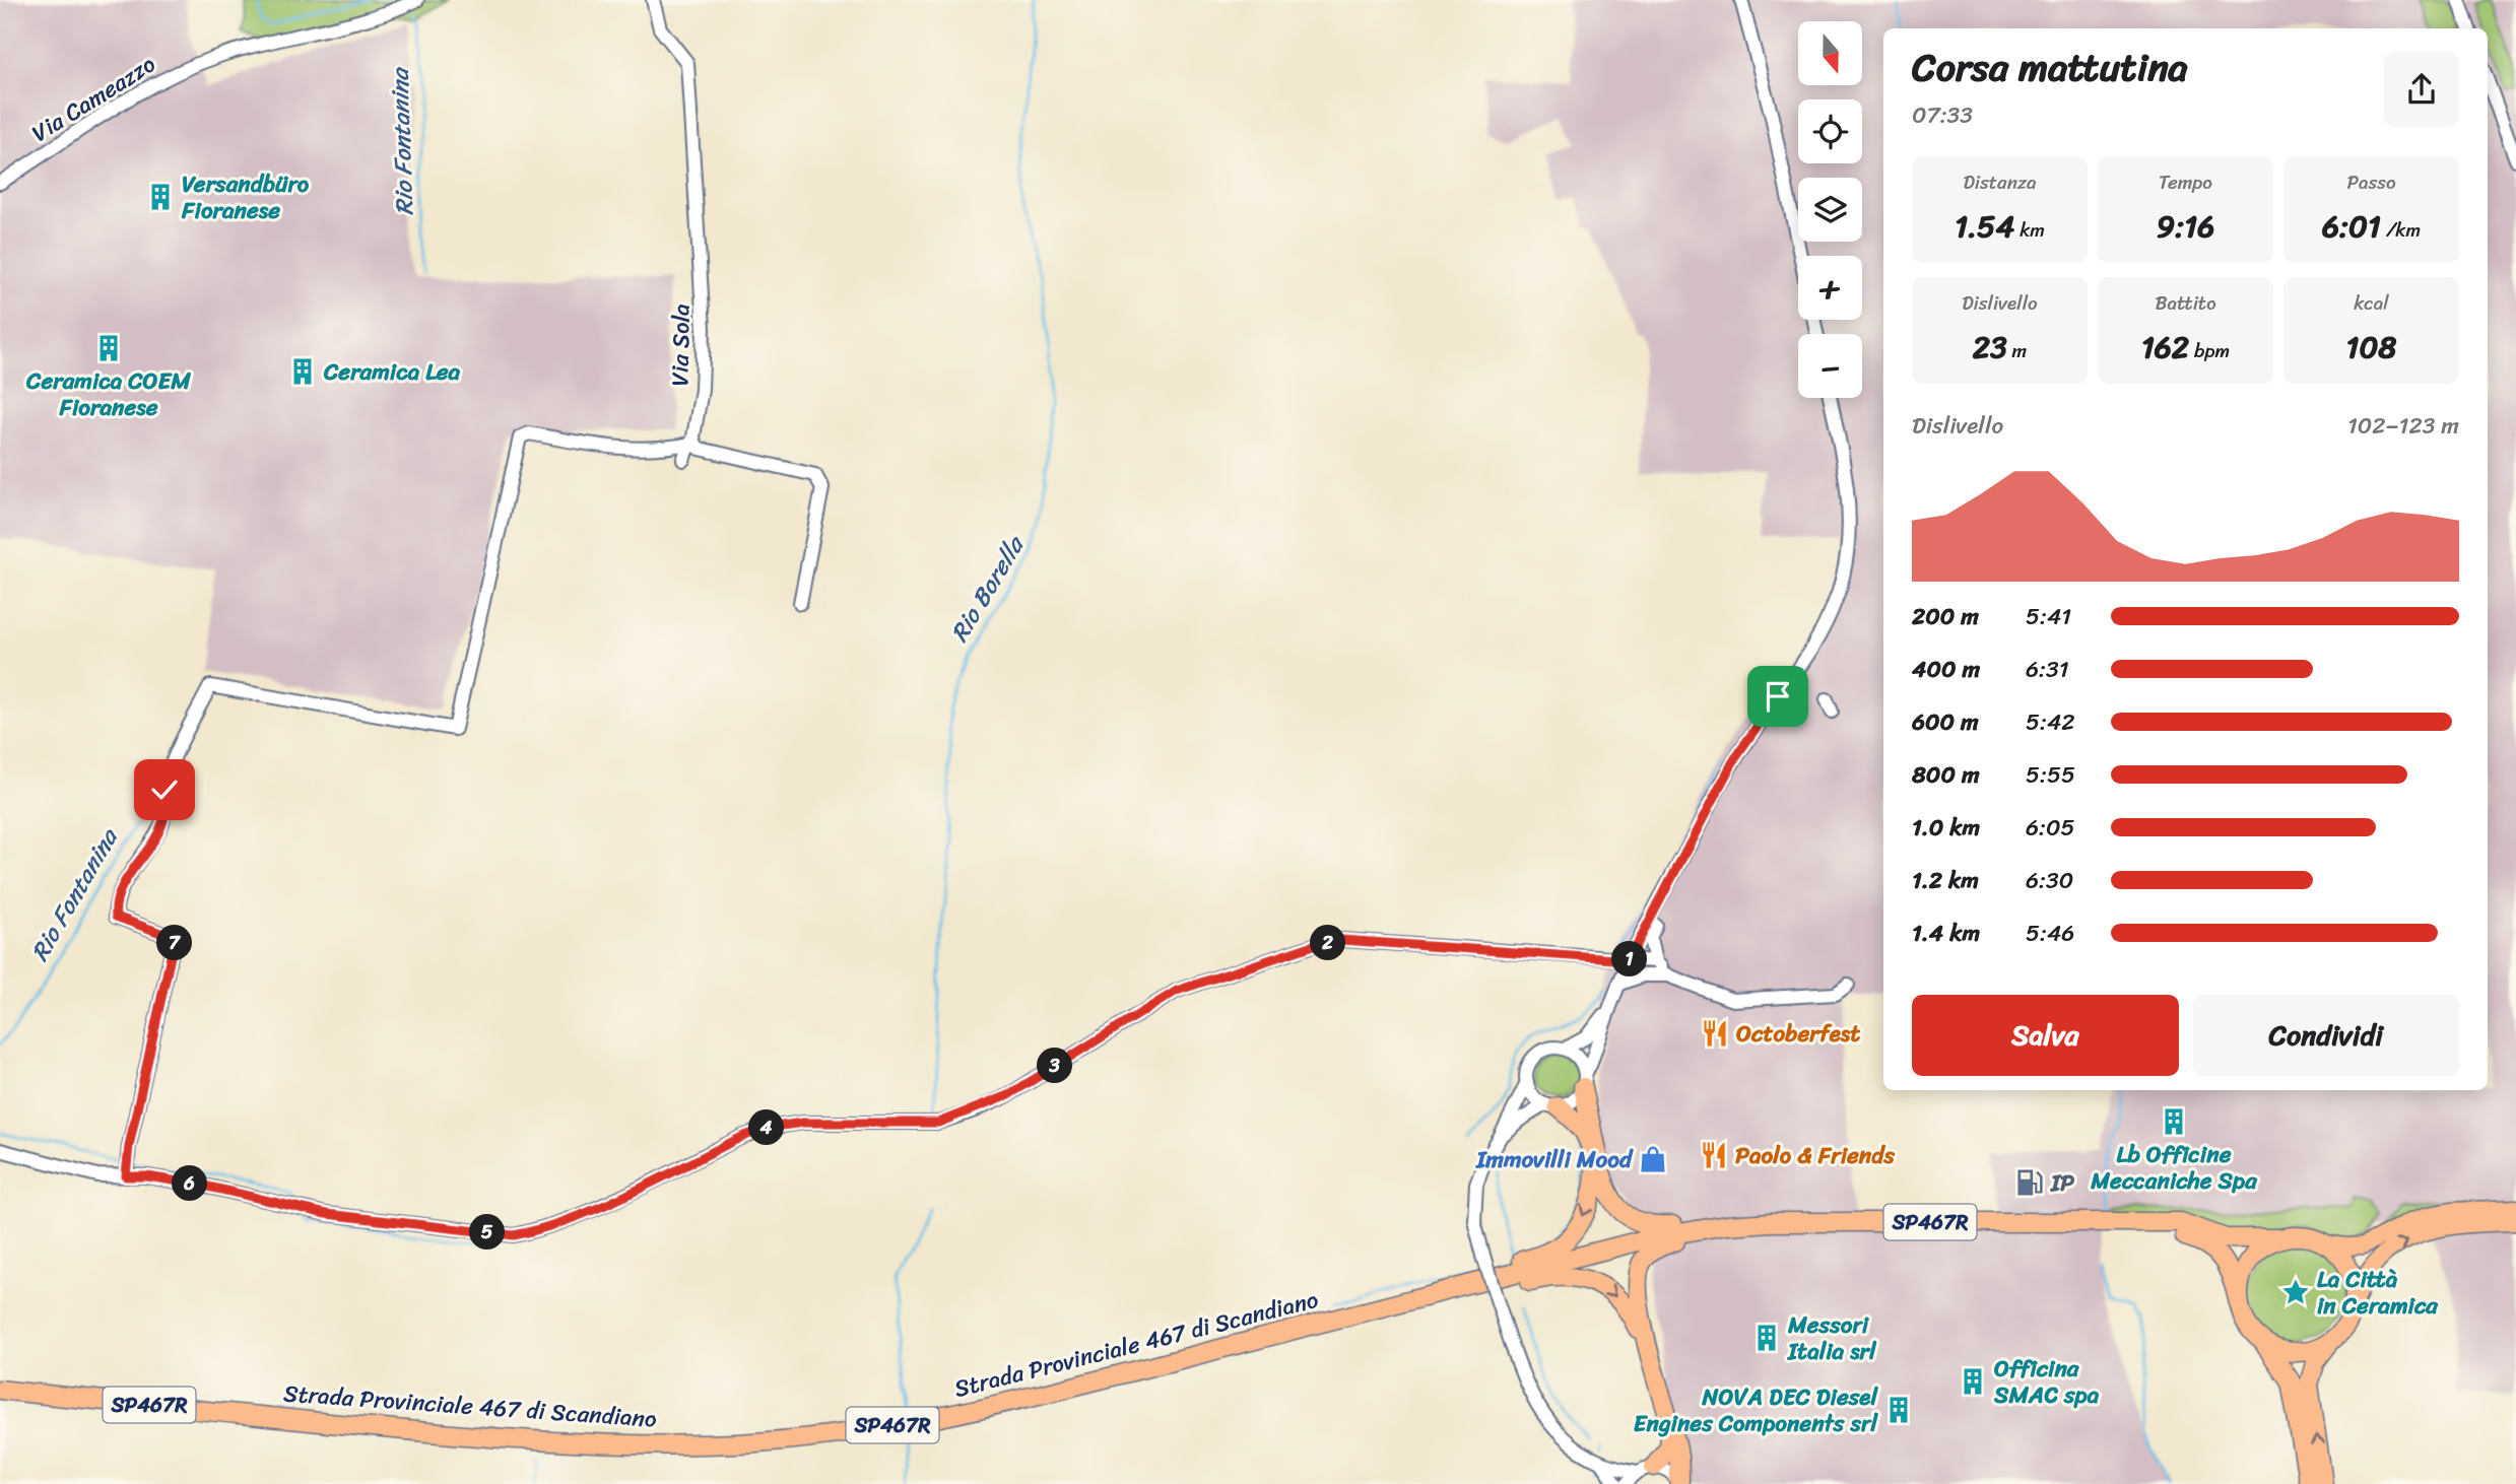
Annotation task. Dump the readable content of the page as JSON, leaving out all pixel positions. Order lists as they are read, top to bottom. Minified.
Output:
{"streets":{"highway":["SP467R","Strada Provinciale 467 di Scandiano"],"street":["Via Cameazzo","Via Sola"]},"crossings":[["SP467R","Strada Provinciale 467 di Scandiano"]],"water":["Rio Fontanina","Rio Borella"],"places":{"building":["Versandbüro Fioranese","Ceramica COEM Fioranese","Ceramica Lea","Lb Officine Meccaniche Spa","Messori Italia srl","Officina SMAC spa","NOVA DEC Diesel Engines Components srl"],"restaurant":["Octoberfest","Paolo & Friends"],"shop":["Immovilli Mood"],"fuel station":["IP"],"place":["La Città in Ceramica"]},"north":"bottom","page":{"map_buttons":["+","−"],"heading":["Corsa mattutina","07:33"],"stats":[["Distanza","1.54 km"],["Tempo","9:16"],["Passo","6:01 /km"],["Dislivello","23 m"],["Battito","162 bpm"],["kcal","108"]],"chart":["Dislivello","102–123 m"],"list":[{"name":"200 m","note":"5:41"},{"name":"400 m","note":"6:31"},{"name":"600 m","note":"5:42"},{"name":"800 m","note":"5:55"},{"name":"1.0 km","note":"6:05"},{"name":"1.2 km","note":"6:30"},{"name":"1.4 km","note":"5:46"}],"pins":["2","7","1","3","4","6","5"],"buttons":["Salva","Condividi"]}}
